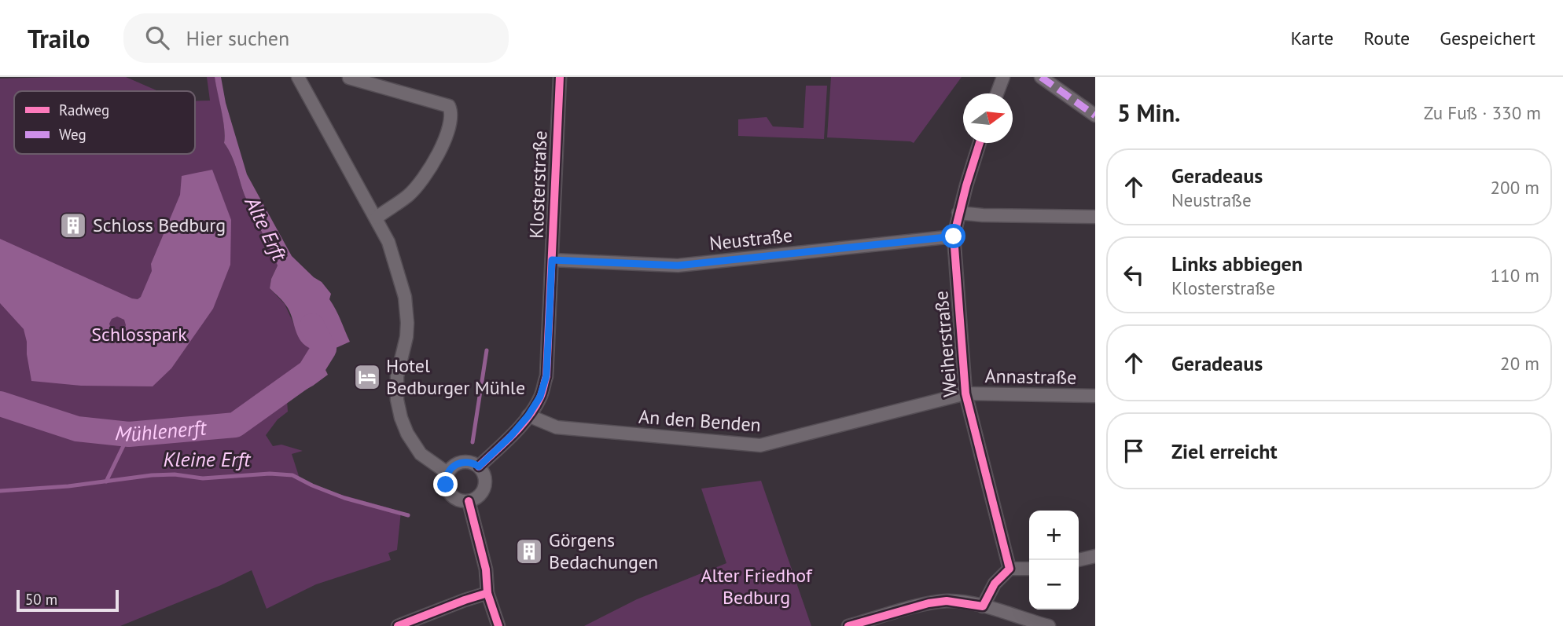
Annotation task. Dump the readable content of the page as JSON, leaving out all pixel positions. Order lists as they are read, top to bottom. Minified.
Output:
{"streets":{"street":["Klosterstraße","Neustraße","Weiherstraße","Annastraße","An den Benden"]},"crossings":[["Klosterstraße","Neustraße"],["Klosterstraße","An den Benden"],["Neustraße","Weiherstraße"],["Weiherstraße","Annastraße"],["Weiherstraße","An den Benden"],["Annastraße","An den Benden"]],"water":["Alte Erft","Mühlenerft","Kleine Erft"],"parks":["Schlosspark","Alter Friedhof Bedburg"],"places":{"building":["Schloss Bedburg","Görgens Bedachungen"],"hotel":["Hotel Bedburger Mühle"]},"legend":["Radweg","Weg"],"scale_bar":"50 m","north":"right","page":{"header":"Trailo","search":"Hier suchen","nav":["Karte","Route","Gespeichert"],"heading":["5 Min.","Zu Fuß · 330 m"],"list":[["Geradeaus","Neustraße","200 m"],["Links abbiegen","Klosterstraße","110 m"],["Geradeaus","20 m"],"Ziel erreicht"],"map_buttons":["+","−"],"scale":"50 m"}}
